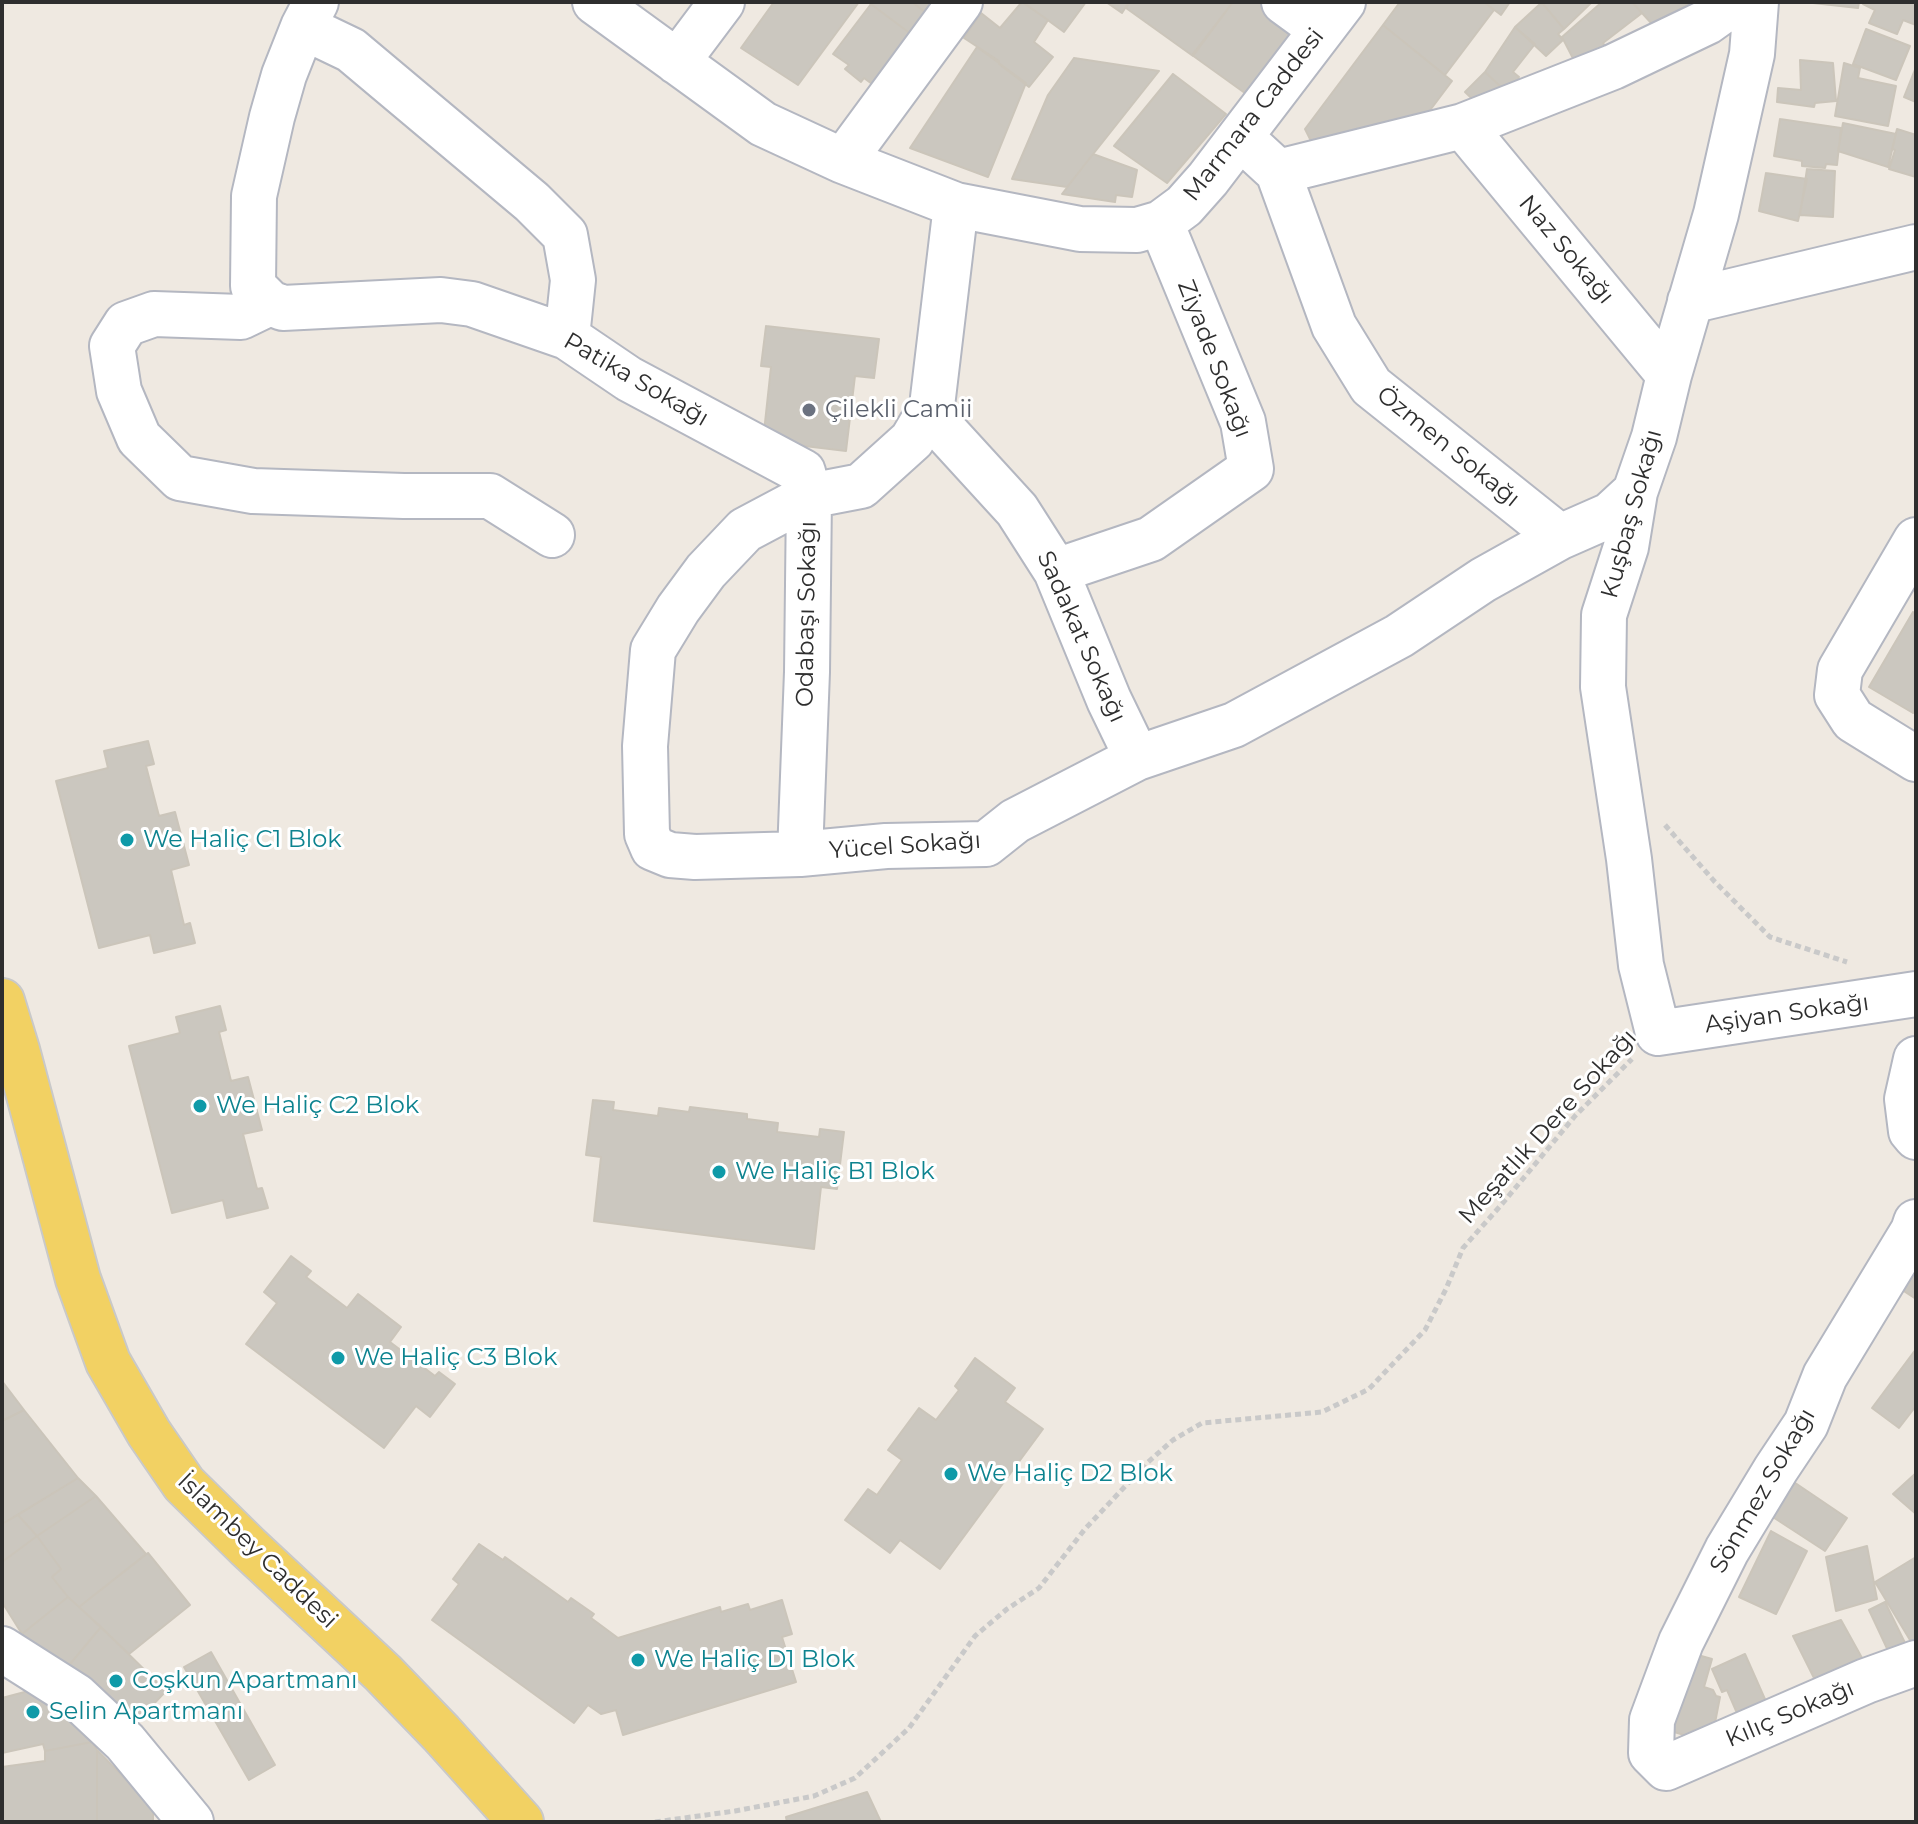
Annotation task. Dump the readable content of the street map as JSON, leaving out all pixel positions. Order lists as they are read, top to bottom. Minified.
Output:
{"streets":{"main road":["İslambey Caddesi"],"street":["Marmara Caddesi","Naz Sokağı","Ziyade Sokağı","Patika Sokağı","Özmen Sokağı","Kuşbaş Sokağı","Odabaşı Sokağı","Sadakat Sokağı","Yücel Sokağı","Aşiyan Sokağı","Sönmez Sokağı","Kılıç Sokağı"],"path":["Meşatlık Dere Sokağı"]},"crossings":[["Marmara Caddesi","Ziyade Sokağı"],["Marmara Caddesi","Özmen Sokağı"],["Naz Sokağı","Kuşbaş Sokağı"],["Ziyade Sokağı","Sadakat Sokağı"],["Patika Sokağı","Odabaşı Sokağı"],["Patika Sokağı","Yücel Sokağı"],["Özmen Sokağı","Yücel Sokağı"],["Kuşbaş Sokağı","Yücel Sokağı"],["Kuşbaş Sokağı","Aşiyan Sokağı"],["Kuşbaş Sokağı","Meşatlık Dere Sokağı"],["Odabaşı Sokağı","Sadakat Sokağı"],["Odabaşı Sokağı","Yücel Sokağı"],["Sadakat Sokağı","Yücel Sokağı"],["Aşiyan Sokağı","Meşatlık Dere Sokağı"],["Sönmez Sokağı","Kılıç Sokağı"]],"places":["Çilekli Camii","We Haliç C1 Blok","We Haliç C2 Blok","We Haliç B1 Blok","We Haliç C3 Blok","We Haliç D2 Blok","We Haliç D1 Blok","Coşkun Apartmanı","Selin Apartmanı"]}
